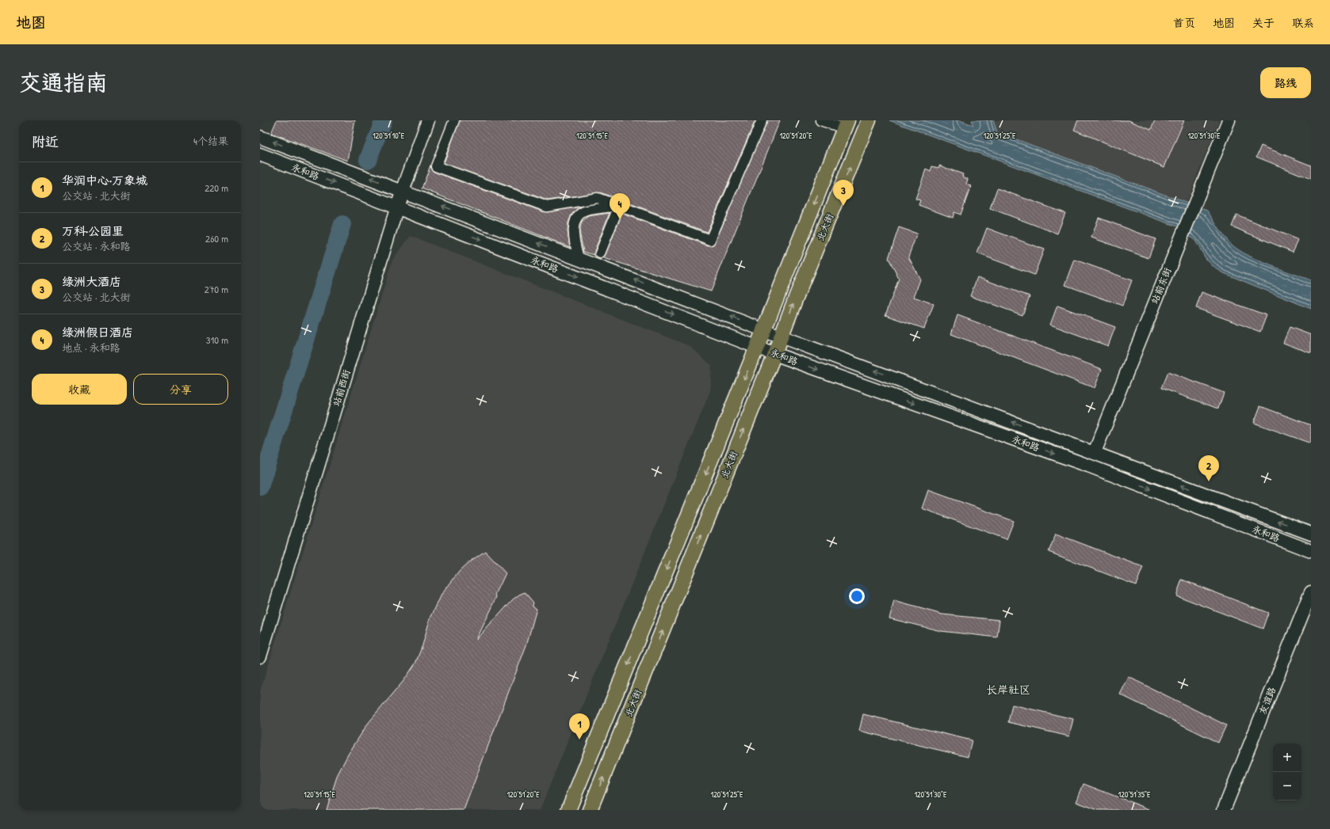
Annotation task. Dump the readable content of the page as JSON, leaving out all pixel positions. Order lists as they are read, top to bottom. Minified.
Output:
{"streets":{"main road":["永和路","北大街","站前东街","站前西街","友谊路"]},"crossings":[["永和路","北大街"],["永和路","站前东街"],["永和路","站前西街"]],"districts":["长岸社区"],"page":{"header":"地图","nav":["首页","地图","关于","联系"],"title":"交通指南","buttons":["路线",["收藏","分享"]],"heading":["附近","4个结果"],"list":[{"mark":"1","name":"华润中心·万象城","note":"公交站 · 北大街","value":"220 m"},{"mark":"2","name":"万科·公园里","note":"公交站 · 永和路","value":"260 m"},{"mark":"3","name":"绿洲大酒店","note":"公交站 · 北大街","value":"270 m"},{"mark":"4","name":"绿洲假日酒店","note":"地点 · 永和路","value":"310 m"}],"pins":["3","4","2","1"],"map_buttons":["+","−"]},"coordinates":["120°51'25\"E","120°51'10\"E","120°51'15\"E","120°51'20\"E","120°51'30\"E","120°51'35\"E"]}
